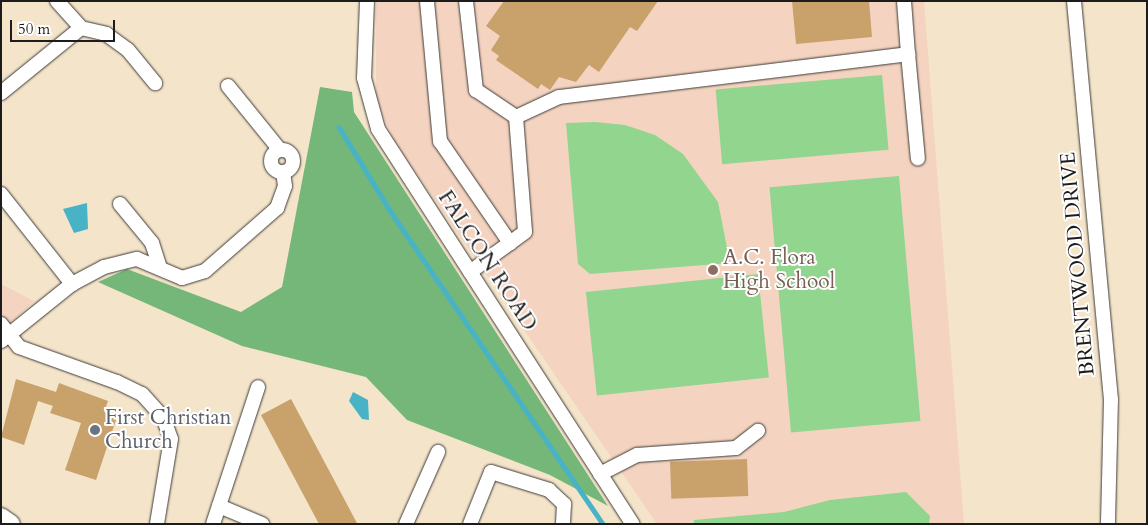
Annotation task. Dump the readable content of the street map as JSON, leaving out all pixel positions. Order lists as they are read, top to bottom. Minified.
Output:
{"streets":{"street":["FALCON ROAD","BRENTWOOD DRIVE"]},"places":["A.C. Flora High School","First Christian Church"],"scale_bar":"50 m"}
